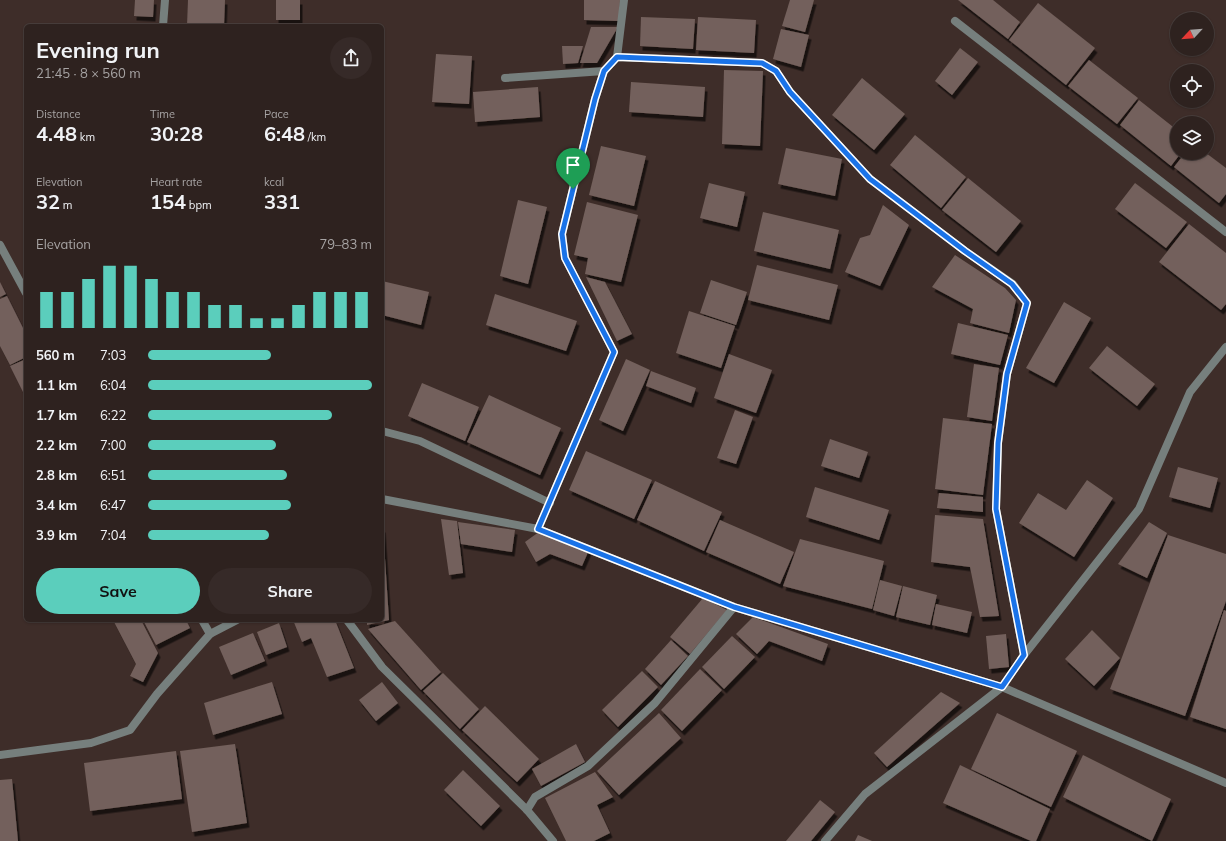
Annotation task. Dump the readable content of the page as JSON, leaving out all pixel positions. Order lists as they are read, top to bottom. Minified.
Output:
{"north":"bottom left","page":{"heading":["Evening run","21:45 · 8 × 560 m"],"stats":[["Distance","4.48 km"],["Time","30:28"],["Pace","6:48 /km"],["Elevation","32 m"],["Heart rate","154 bpm"],["kcal","331"]],"chart":["Elevation","79–83 m"],"list":[{"name":"560 m","note":"7:03"},{"name":"1.1 km","note":"6:04"},{"name":"1.7 km","note":"6:22"},{"name":"2.2 km","note":"7:00"},{"name":"2.8 km","note":"6:51"},{"name":"3.4 km","note":"6:47"},{"name":"3.9 km","note":"7:04"}],"buttons":["Save","Share"]}}
